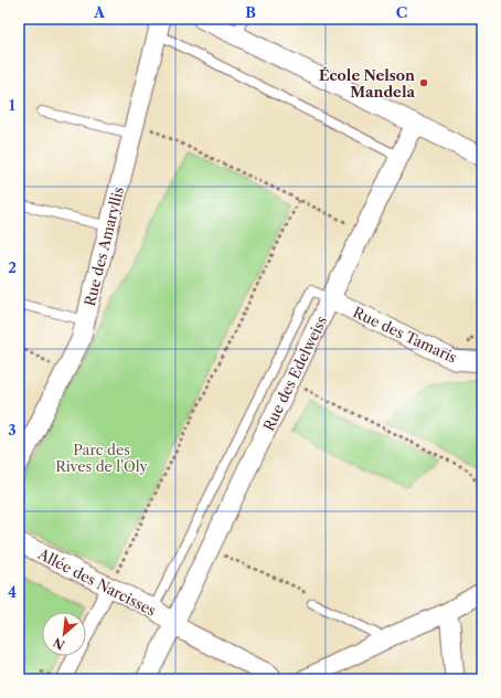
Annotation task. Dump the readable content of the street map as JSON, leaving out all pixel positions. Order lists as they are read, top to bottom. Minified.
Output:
{"streets":{"street":["Rue des Amaryllis","Rue des Tamaris","Rue des Edelweiss","Allée des Narcisses"]},"crossings":[["Rue des Tamaris","Rue des Edelweiss"],["Rue des Edelweiss","Allée des Narcisses"]],"parks":["Parc des Rives de l'Oly"],"places":["École Nelson Mandela"],"north":"bottom left","grid":{"columns":["A","B","C"],"rows":["1","2","3","4"]}}
